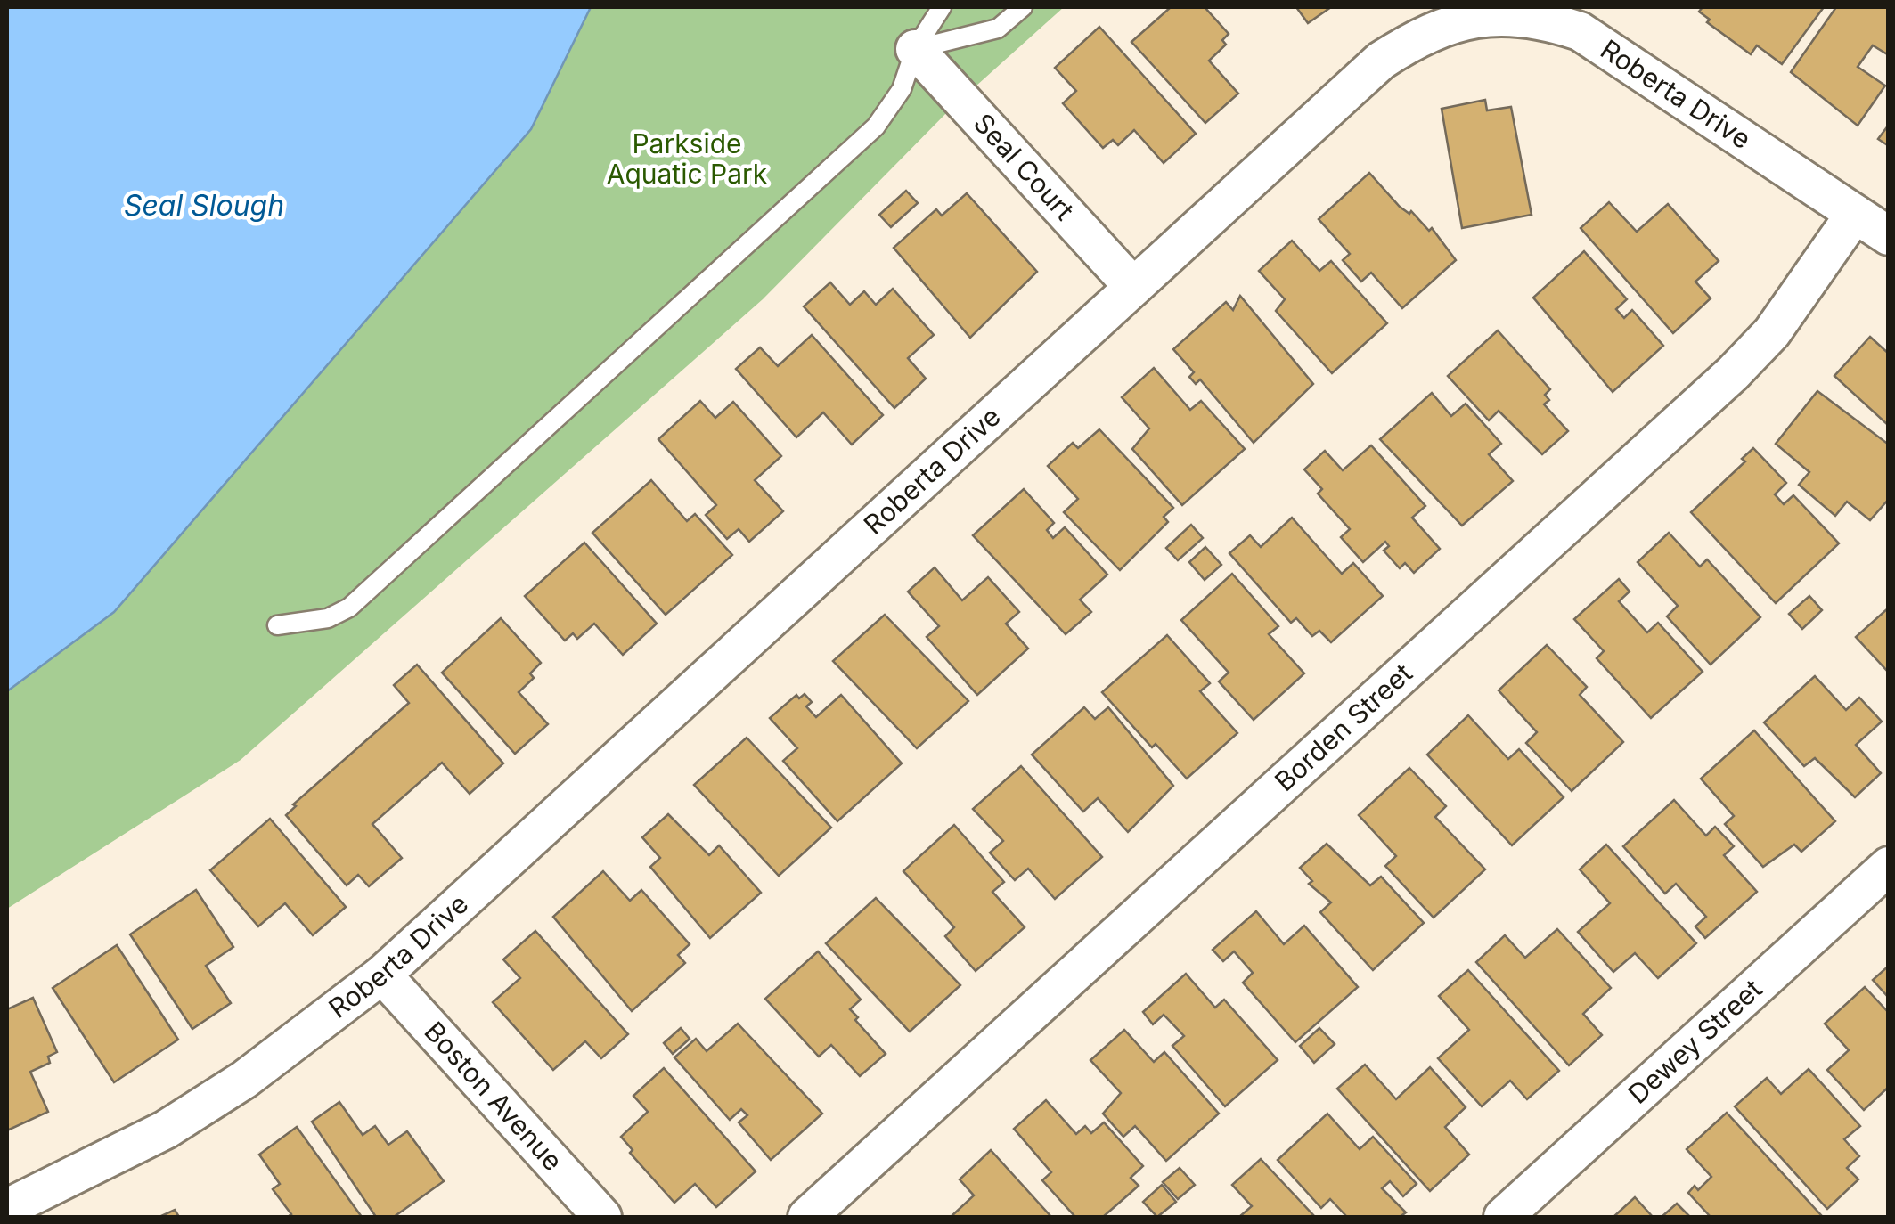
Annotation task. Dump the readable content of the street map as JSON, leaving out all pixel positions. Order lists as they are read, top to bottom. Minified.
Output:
{"streets":{"street":["Roberta Drive","Seal Court","Borden Street","Dewey Street","Boston Avenue"]},"crossings":[["Roberta Drive","Seal Court"],["Roberta Drive","Borden Street"],["Roberta Drive","Boston Avenue"]],"water":["Seal Slough"],"parks":["Parkside Aquatic Park"]}
